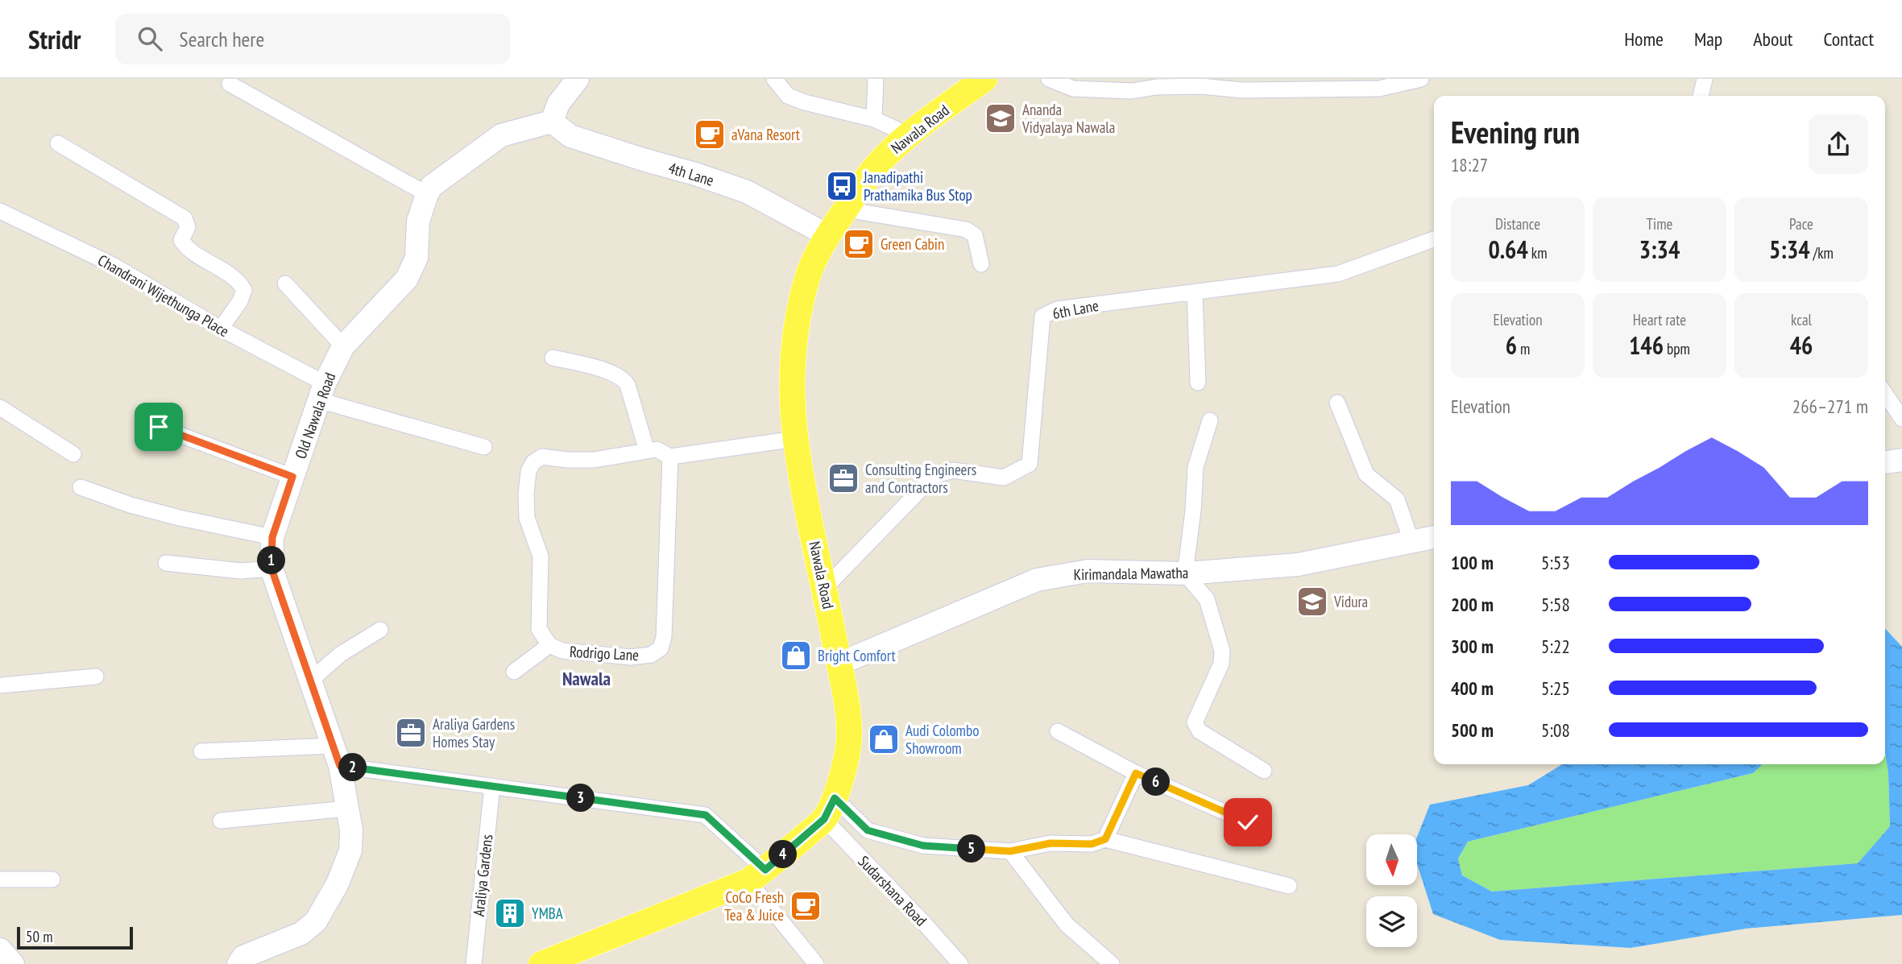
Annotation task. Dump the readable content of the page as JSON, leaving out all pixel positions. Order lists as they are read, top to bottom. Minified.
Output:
{"streets":{"main road":["Nawala Road"],"street":["4th Lane","Chandrani Wijethunga Place","6th Lane","Old Nawala Road","Kirimandala Mawatha","Rodrigo Lane","Araliya Gardens","Sudarshana Road"]},"crossings":[["Nawala Road","4th Lane"],["Nawala Road","6th Lane"],["Nawala Road","Kirimandala Mawatha"],["Nawala Road","Rodrigo Lane"],["Nawala Road","Sudarshana Road"],["4th Lane","Old Nawala Road"],["Chandrani Wijethunga Place","Old Nawala Road"]],"districts":["Nawala"],"places":{"school or university":["Ananda Vidyalaya Nawala","Vidura"],"cafe":["aVana Resort","Green Cabin","CoCo Fresh Tea & Juice"],"bus stop":["Janadipathi Prathamika Bus Stop"],"office":["Consulting Engineers and Contractors","Araliya Gardens Homes Stay"],"shop":["Bright Comfort","Audi Colombo Showroom"],"building":["YMBA"]},"scale_bar":"50 m","north":"bottom","page":{"header":"Stridr","search":"Search here","nav":["Home","Map","About","Contact"],"heading":["Evening run","18:27"],"stats":[["Distance","0.64 km"],["Time","3:34"],["Pace","5:34 /km"],["Elevation","6 m"],["Heart rate","146 bpm"],["kcal","46"]],"chart":["Elevation","266–271 m"],"list":[{"name":"100 m","note":"5:53"},{"name":"200 m","note":"5:58"},{"name":"300 m","note":"5:22"},{"name":"400 m","note":"5:25"},{"name":"500 m","note":"5:08"}],"pins":["1","2","6","3","5","4"],"scale":"50 m"}}
